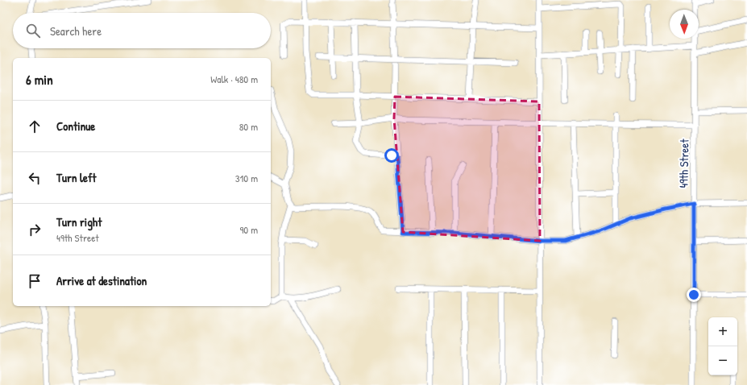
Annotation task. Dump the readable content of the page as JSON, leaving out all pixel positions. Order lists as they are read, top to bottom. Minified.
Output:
{"streets":{"street":["49th Street"]},"north":"bottom","page":{"search":"Search here","heading":["6 min","Walk · 480 m"],"list":[["Continue","80 m"],["Turn left","310 m"],["Turn right","49th Street","90 m"],"Arrive at destination"],"map_buttons":["+","−"]}}
